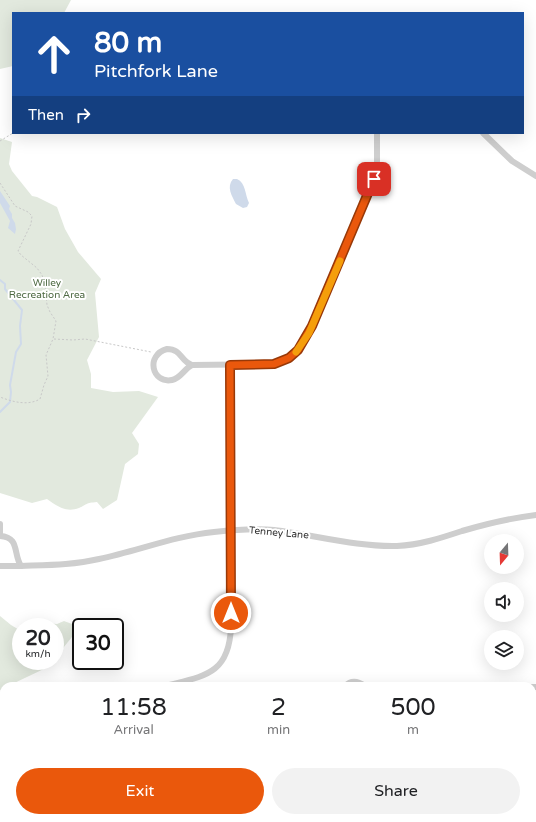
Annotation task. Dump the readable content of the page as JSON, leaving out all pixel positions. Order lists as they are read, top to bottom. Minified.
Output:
{"streets":{"street":["Tenney Lane"]},"parks":["Willey Recreation Area"],"north":"bottom","page":{"turn":["80 m","Pitchfork Lane"],"then":"Then","speed":"20 km/h","limit":"30","eta":["11:58","Arrival","2","min","500","m"],"buttons":["Exit","Share"]}}
